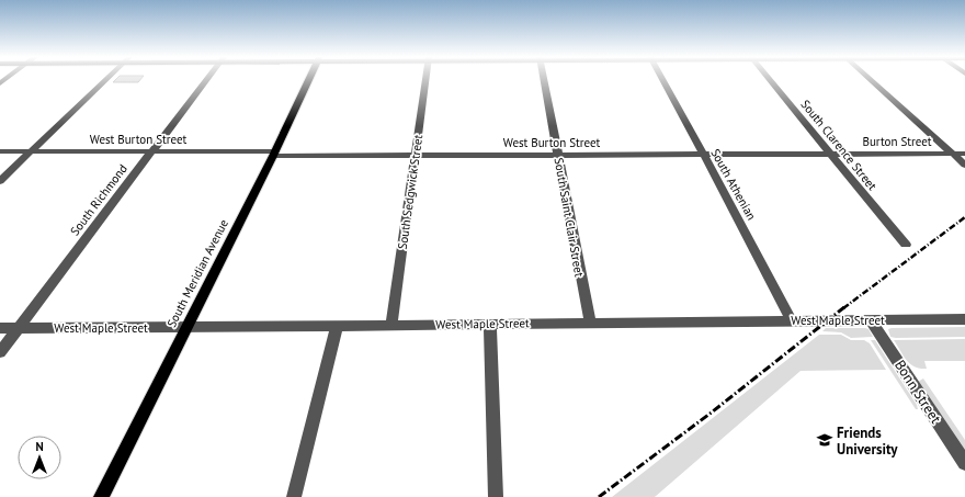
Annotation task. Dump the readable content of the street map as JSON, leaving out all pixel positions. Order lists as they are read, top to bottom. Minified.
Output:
{"streets":{"main road":["South Meridian Avenue"],"street":["West Burton Street","Burton Street","South Clarence Street","South Athenian","South Sedgwick Street","South Richmond","South Saint Clair Street","West Maple Street","Bonn Street"]},"crossings":[["West Burton Street","Burton Street"],["West Burton Street","South Clarence Street"],["West Burton Street","South Athenian"],["West Burton Street","South Sedgwick Street"],["West Burton Street","South Richmond"],["West Burton Street","South Saint Clair Street"],["West Burton Street","South Meridian Avenue"],["Burton Street","South Clarence Street"],["South Athenian","West Maple Street"],["South Sedgwick Street","West Maple Street"],["South Richmond","West Maple Street"],["South Saint Clair Street","West Maple Street"],["South Meridian Avenue","West Maple Street"],["West Maple Street","Bonn Street"]],"places":{"school or university":["Friends University"]},"north":"top"}
